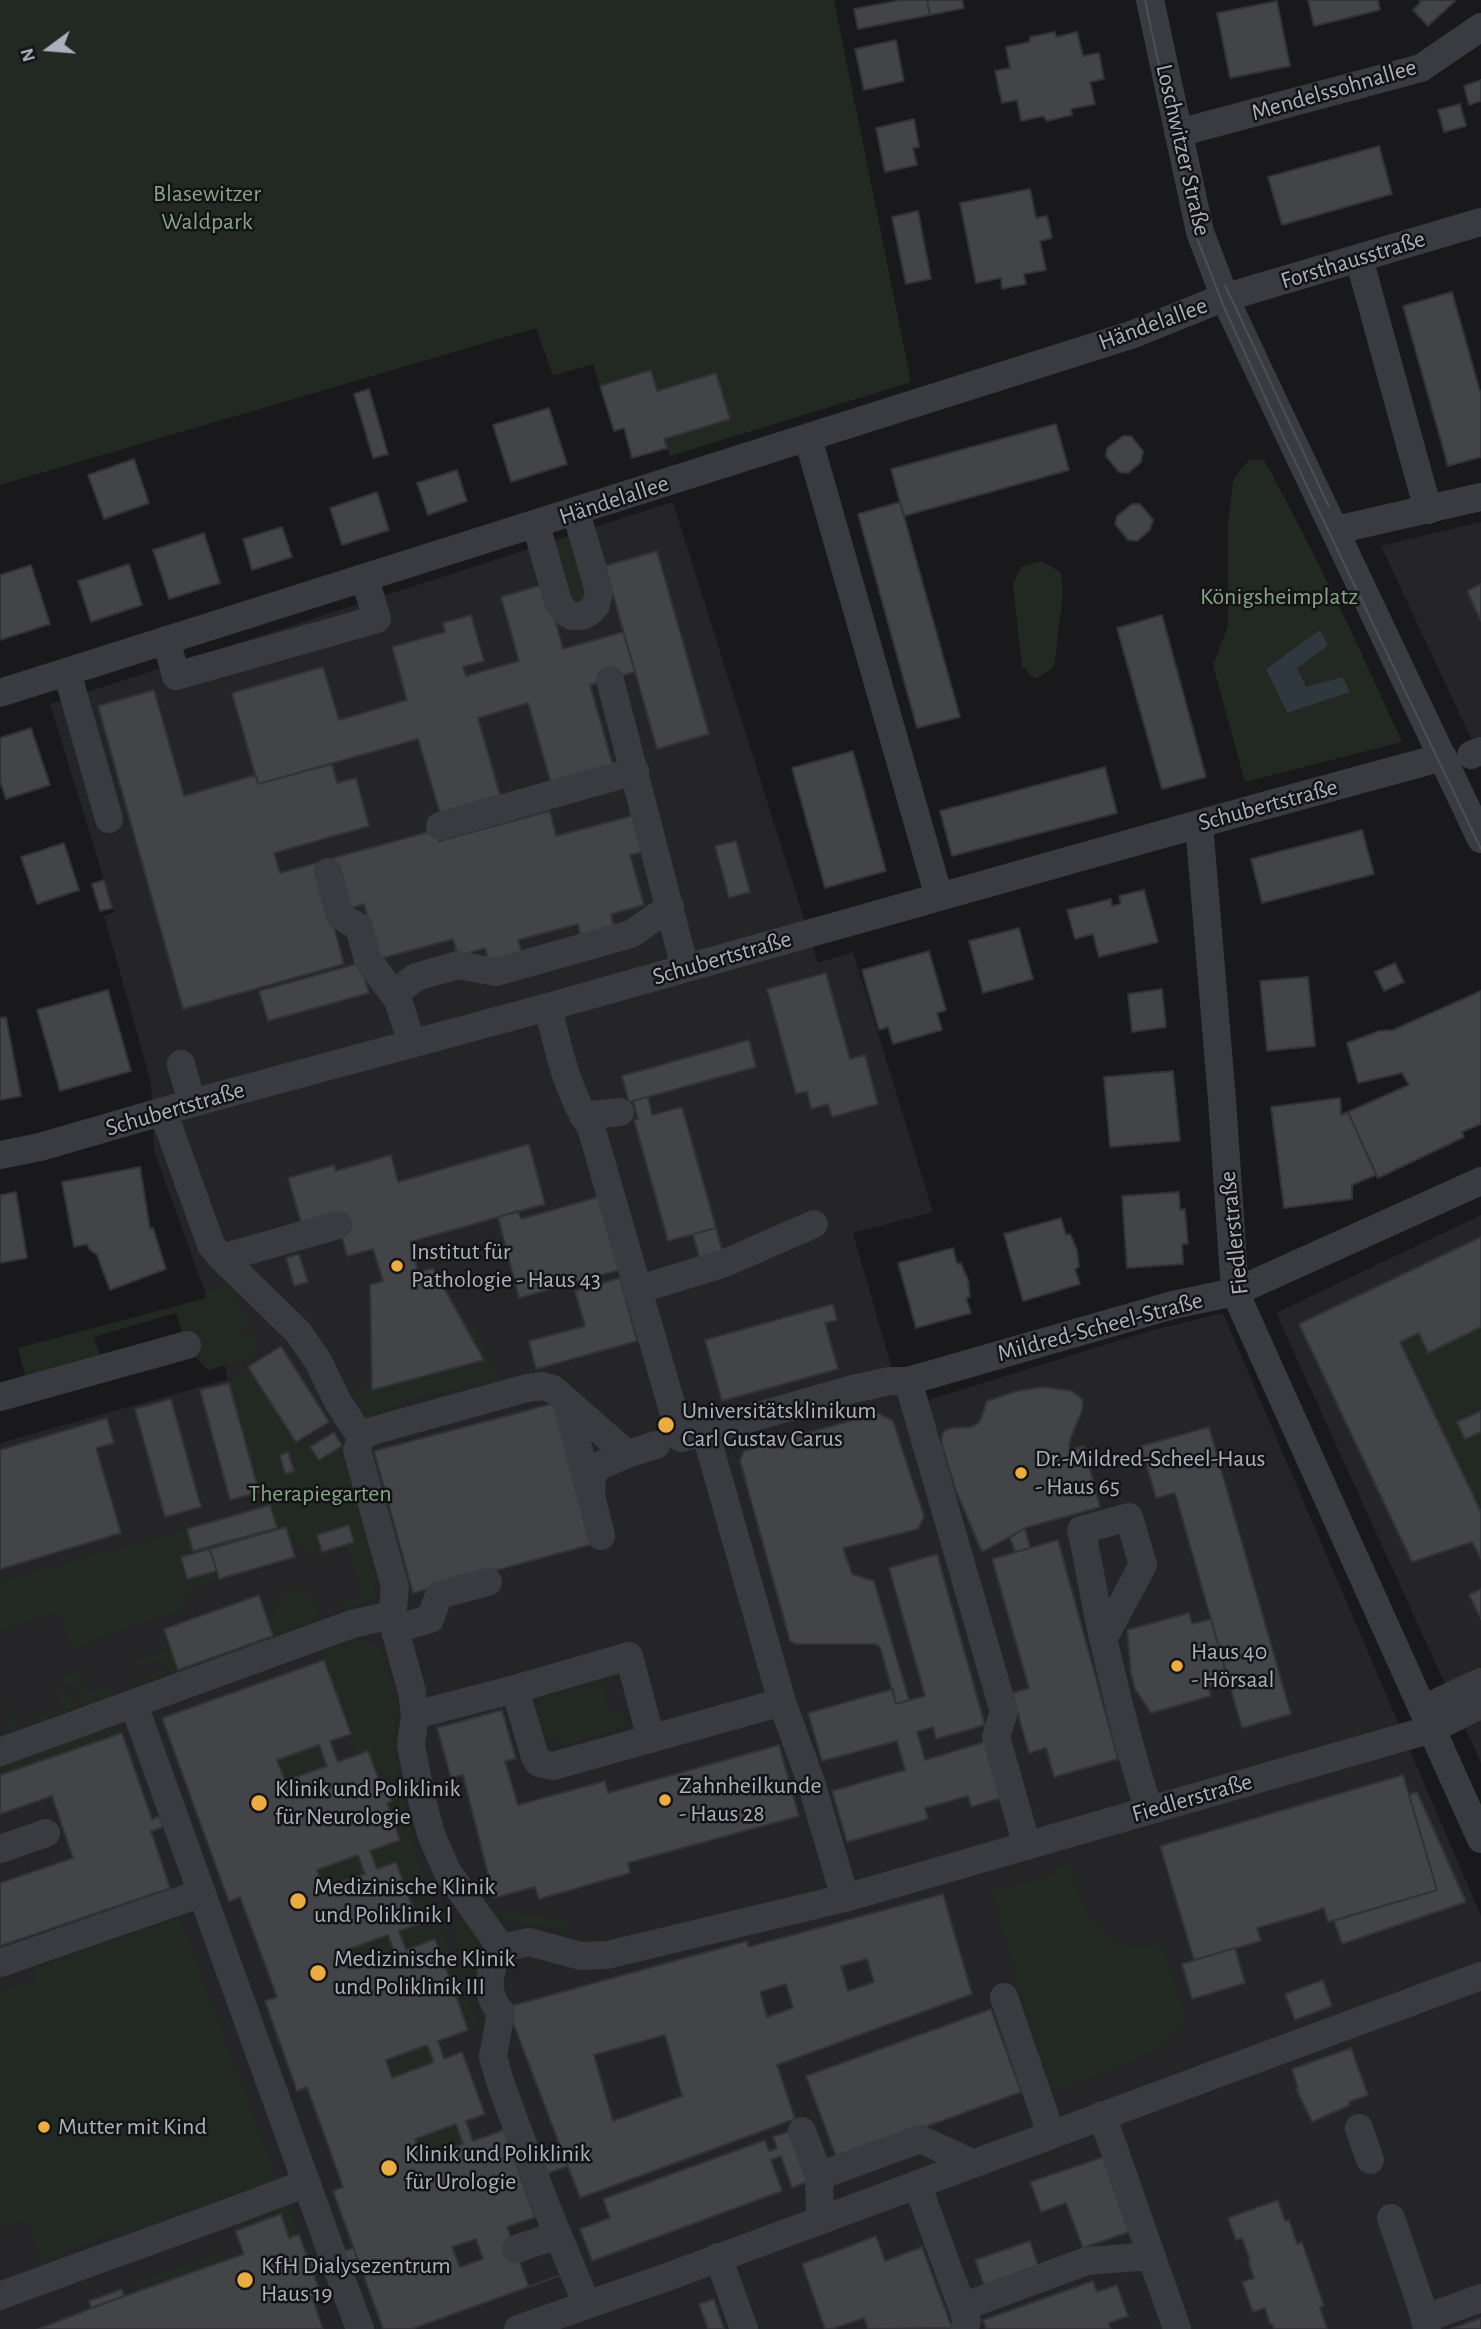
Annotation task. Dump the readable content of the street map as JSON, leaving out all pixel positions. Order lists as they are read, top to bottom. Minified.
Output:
{"streets":{"street":["Mendelssohnallee","Loschwitzer Straße","Forsthausstraße","Händelallee","Schubertstraße","Fiedlerstraße","Mildred-Scheel-Straße"]},"crossings":[["Mendelssohnallee","Loschwitzer Straße"],["Loschwitzer Straße","Forsthausstraße"],["Loschwitzer Straße","Händelallee"],["Forsthausstraße","Händelallee"],["Schubertstraße","Fiedlerstraße"],["Fiedlerstraße","Mildred-Scheel-Straße"]],"parks":["Blasewitzer Waldpark","Königsheimplatz","Therapiegarten"],"places":["Institut für Pathologie - Haus 43","Universitätsklinikum Carl Gustav Carus","Dr.-Mildred-Scheel-Haus - Haus 65","Haus 40 - Hörsaal","Zahnheilkunde - Haus 28","Klinik und Poliklinik für Neurologie","Medizinische Klinik und Poliklinik I","Medizinische Klinik und Poliklinik III","Mutter mit Kind","Klinik und Poliklinik für Urologie","KfH Dialysezentrum Haus 19"],"north":"left"}
